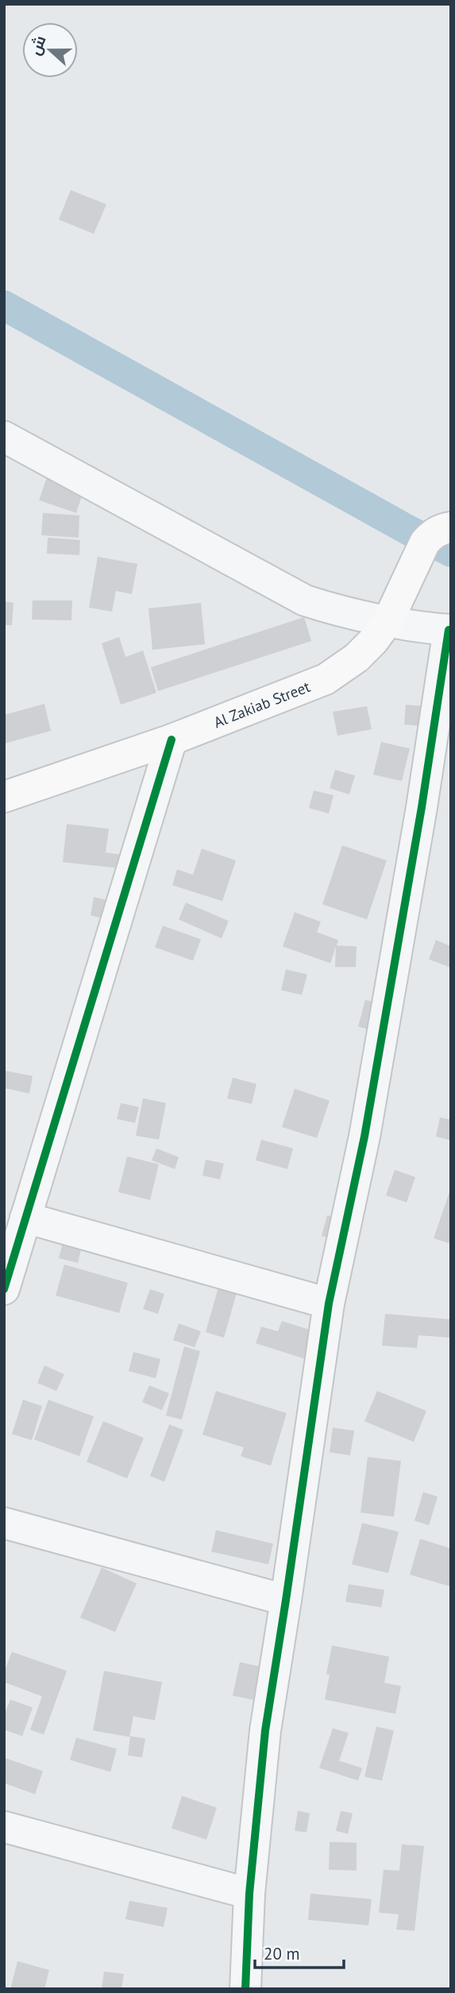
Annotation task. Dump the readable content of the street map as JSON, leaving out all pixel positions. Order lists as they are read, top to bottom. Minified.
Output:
{"streets":{"street":["Al Zakiab Street"]},"scale_bar":"20 m","north":"left"}
